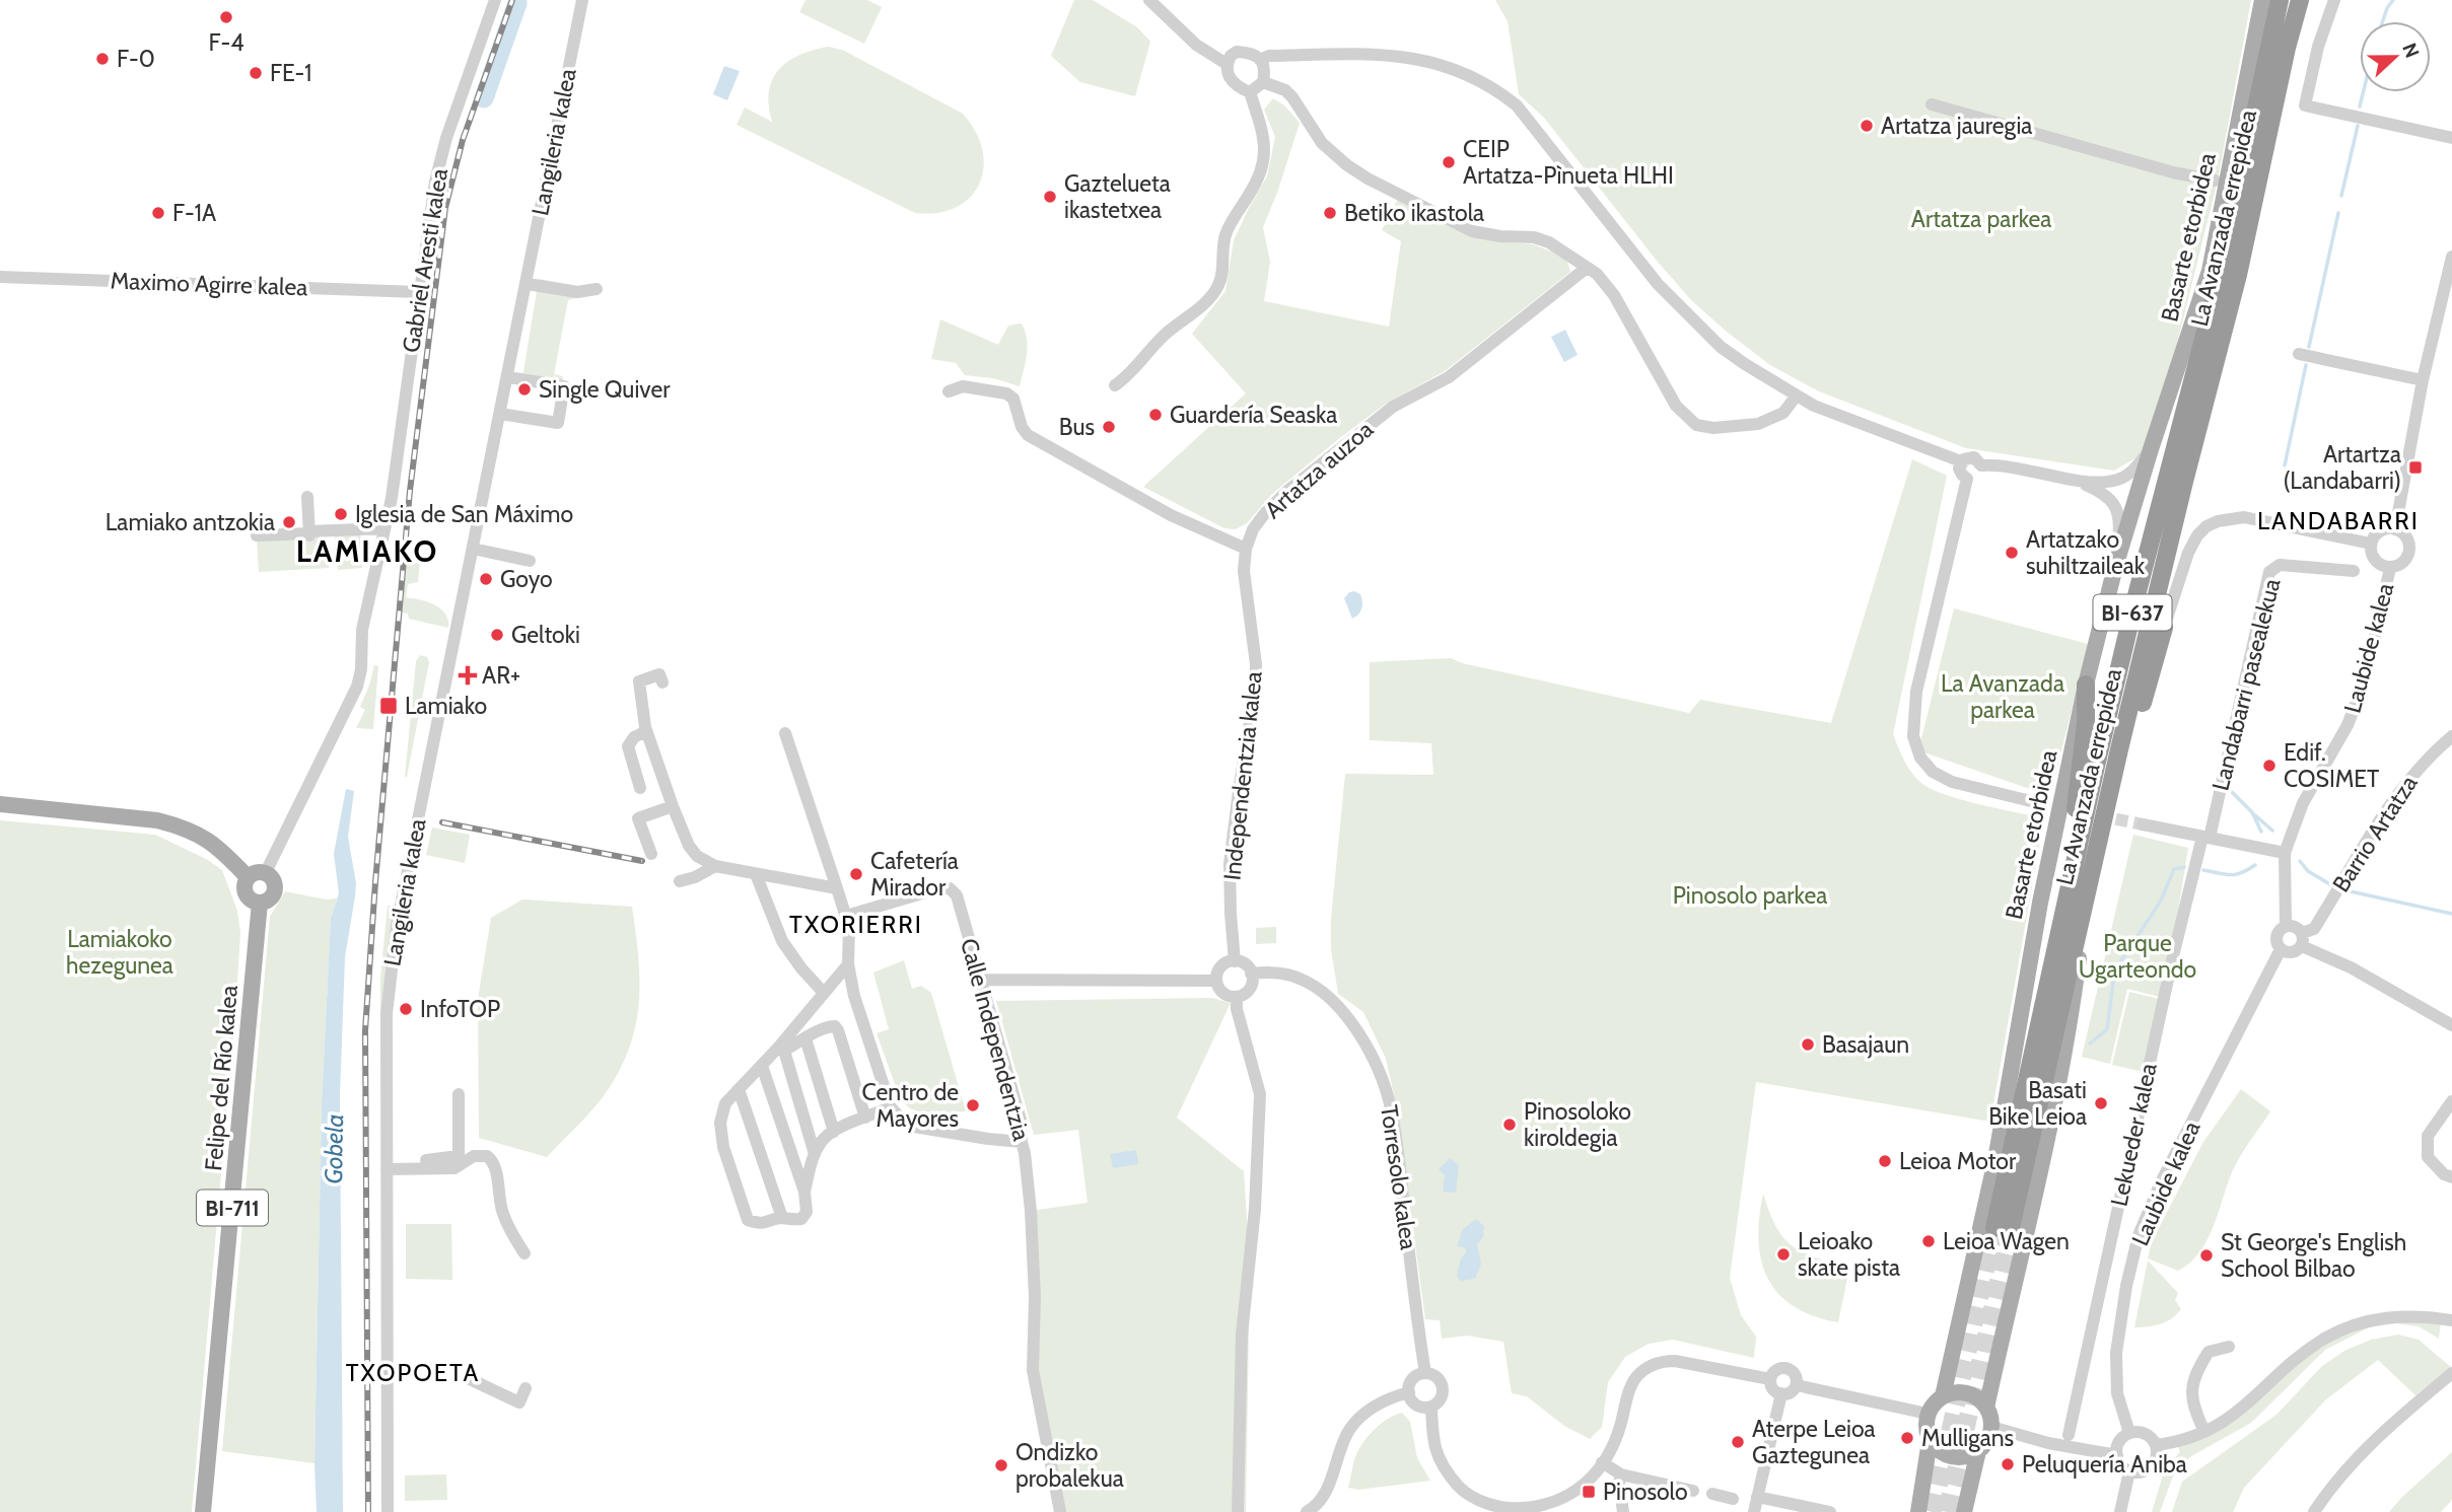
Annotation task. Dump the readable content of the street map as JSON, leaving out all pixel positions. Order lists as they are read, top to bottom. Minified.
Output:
{"streets":{"highway":["La Avanzada errepidea","BI-637"],"main road":["Basarte etorbidea","Felipe del Río kalea","BI-711"],"street":["Langileria kalea","Gabriel Aresti kalea","Maximo Agirre kalea","Artatza auzoa","Laubide kalea","Landabarri pasealekua","Independentzia kalea","Barrio Artatza","Calle Independentzia","Lekueder kalea","Torresolo kalea"]},"crossings":[["Gabriel Aresti kalea","Maximo Agirre kalea"],["Gabriel Aresti kalea","Felipe del Río kalea"],["Artatza auzoa","Independentzia kalea"],["Laubide kalea","Barrio Artatza"],["Landabarri pasealekua","Lekueder kalea"],["Independentzia kalea","Torresolo kalea"]],"districts":["LANDABARRI","LAMIAKO","TXORIERRI","TXOPOETA"],"water":["Gobela"],"parks":["Artatza parkea","La Avanzada parkea","Pinosolo parkea","Lamiakoko hezegunea","Parque Ugarteondo"],"places":{"other":["F-4","F-0","FE-1","Artatza jauregia","CEIP Artatza-Pìnueta HLHI","Gaztelueta ikastetxea","F-1A","Betiko ikastola","Single Quiver","Guardería Seaska","Bus","Iglesia de San Máximo","Lamiako antzokia","Artatzako suhiltzaileak","Goyo","Geltoki","Edif. COSIMET","Cafetería Mirador","InfoTOP","Basajaun","Basati Bike Leioa","Centro de Mayores","Pinosoloko kiroldegia","Leioa Motor","Leioa Wagen","Leioako skate pista","St George's English School Bilbao","Mulligans","Aterpe Leioa Gaztegunea","Peluquería Aniba","Ondizko probalekua"],"transit":["Artartza (Landabarri)","Lamiako","Pinosolo"],"health":["AR+"]},"north":"right"}
